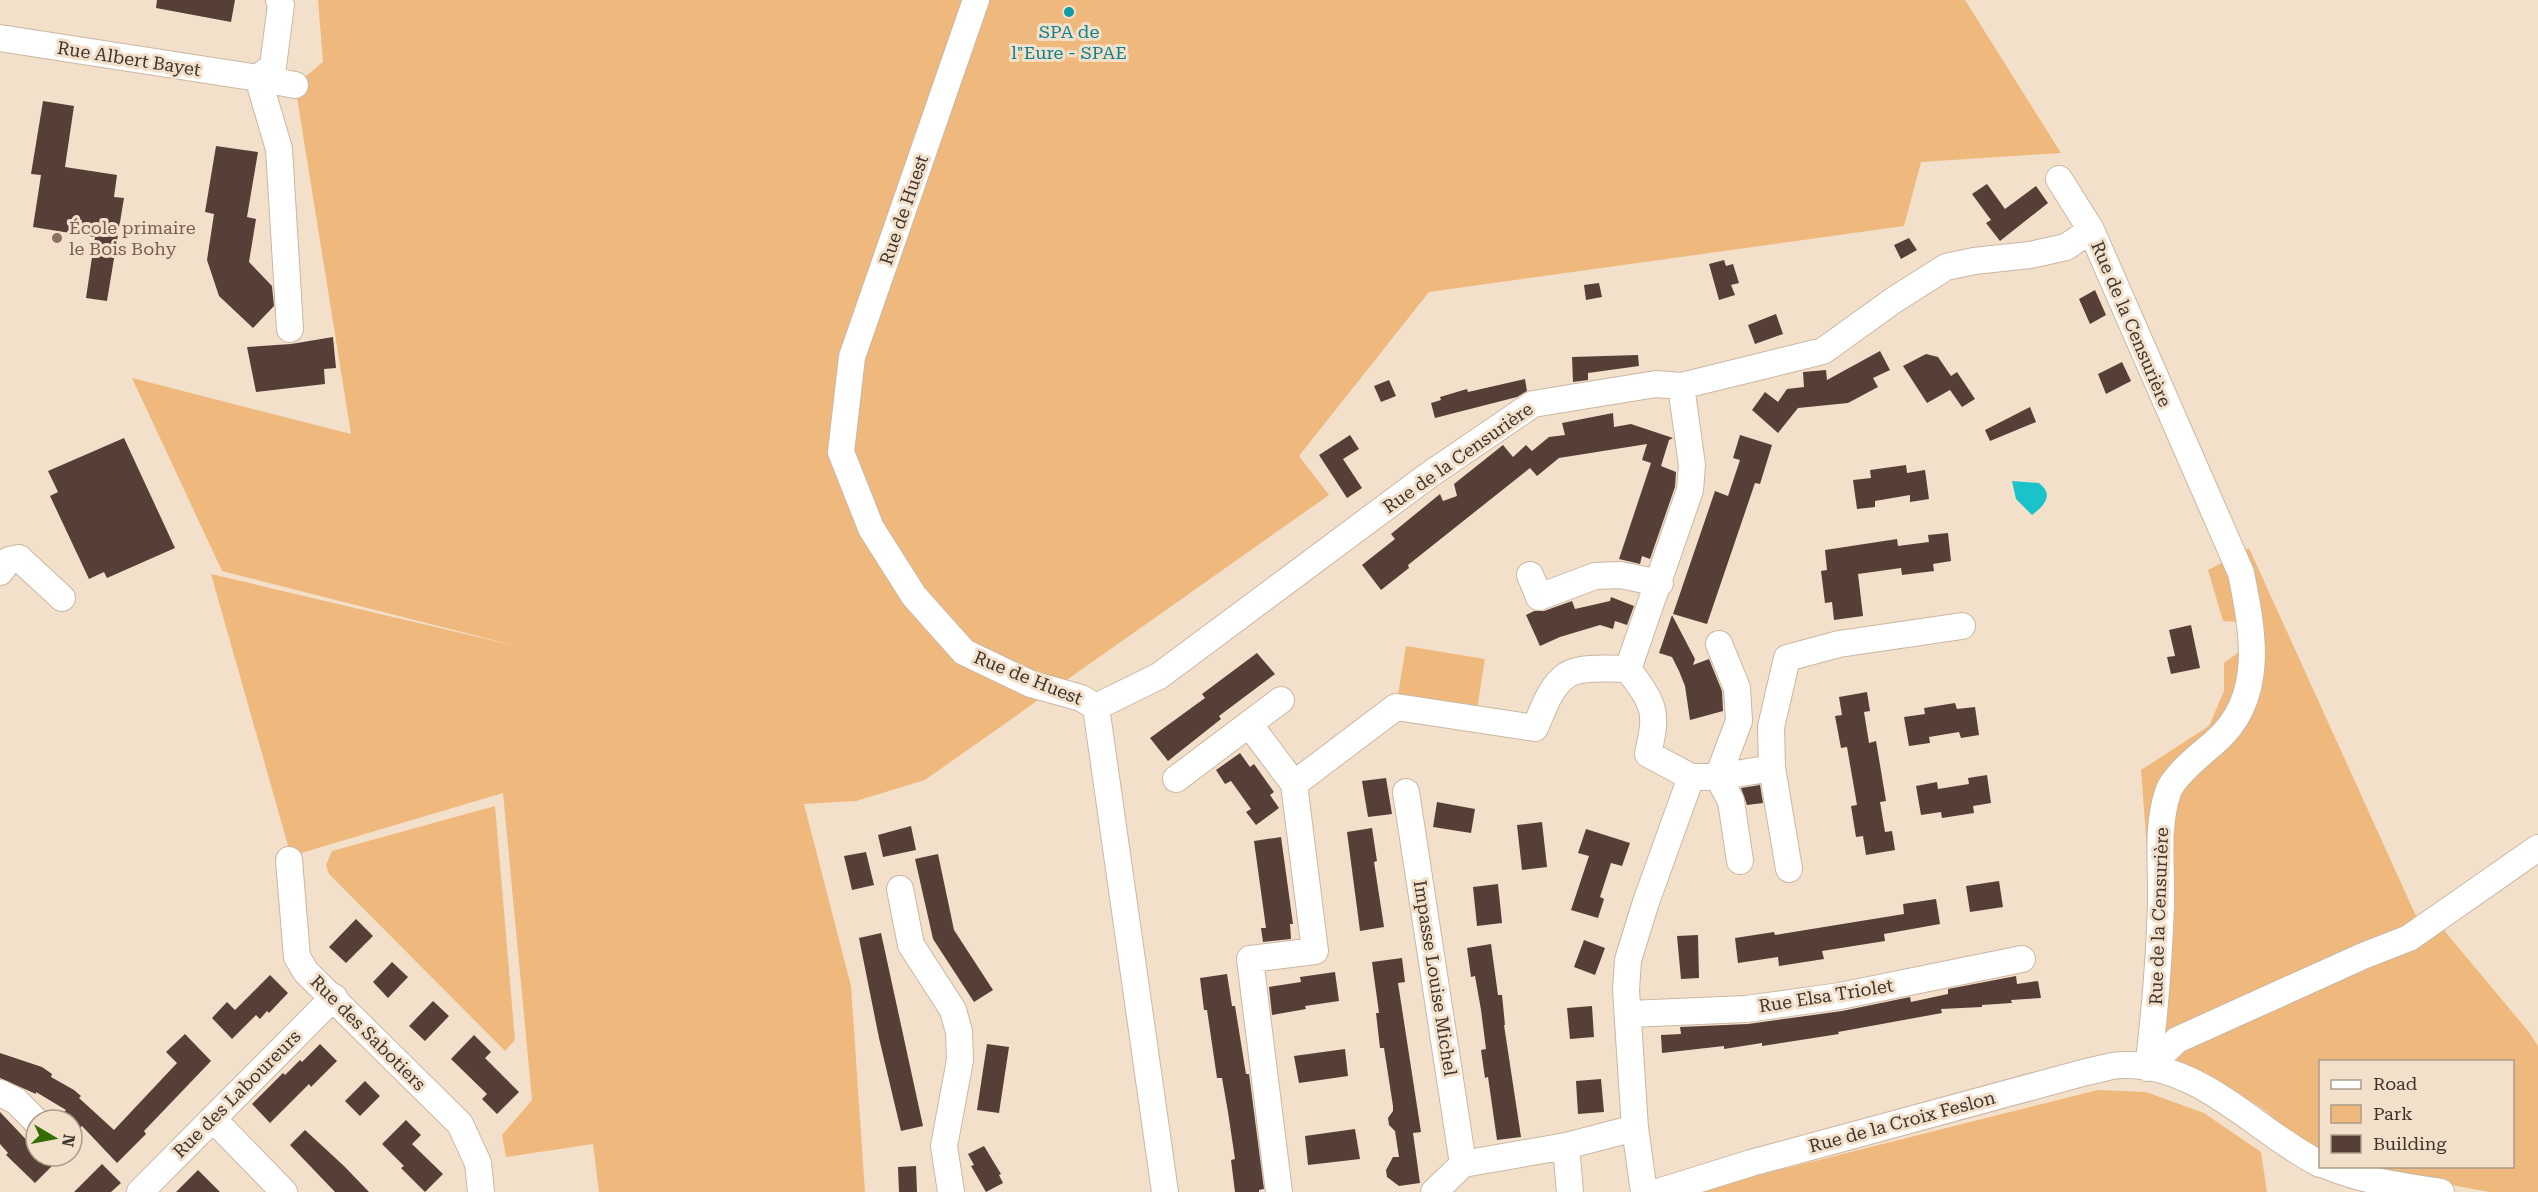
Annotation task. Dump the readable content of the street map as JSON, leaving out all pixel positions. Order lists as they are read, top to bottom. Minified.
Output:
{"streets":{"street":["Rue Albert Bayet","Rue de Huest","Rue de la Censurière","Impasse Louise Michel","Rue Elsa Triolet","Rue des Sabotiers","Rue des Laboureurs","Rue de la Croix Feslon"]},"crossings":[["Rue de Huest","Rue de la Censurière"],["Rue de la Censurière","Rue de la Croix Feslon"],["Rue des Sabotiers","Rue des Laboureurs"]],"places":["SPA de l\"Eure - SPAE","École primaire le Bois Bohy"],"legend":["Road","Park","Building"],"north":"right"}
